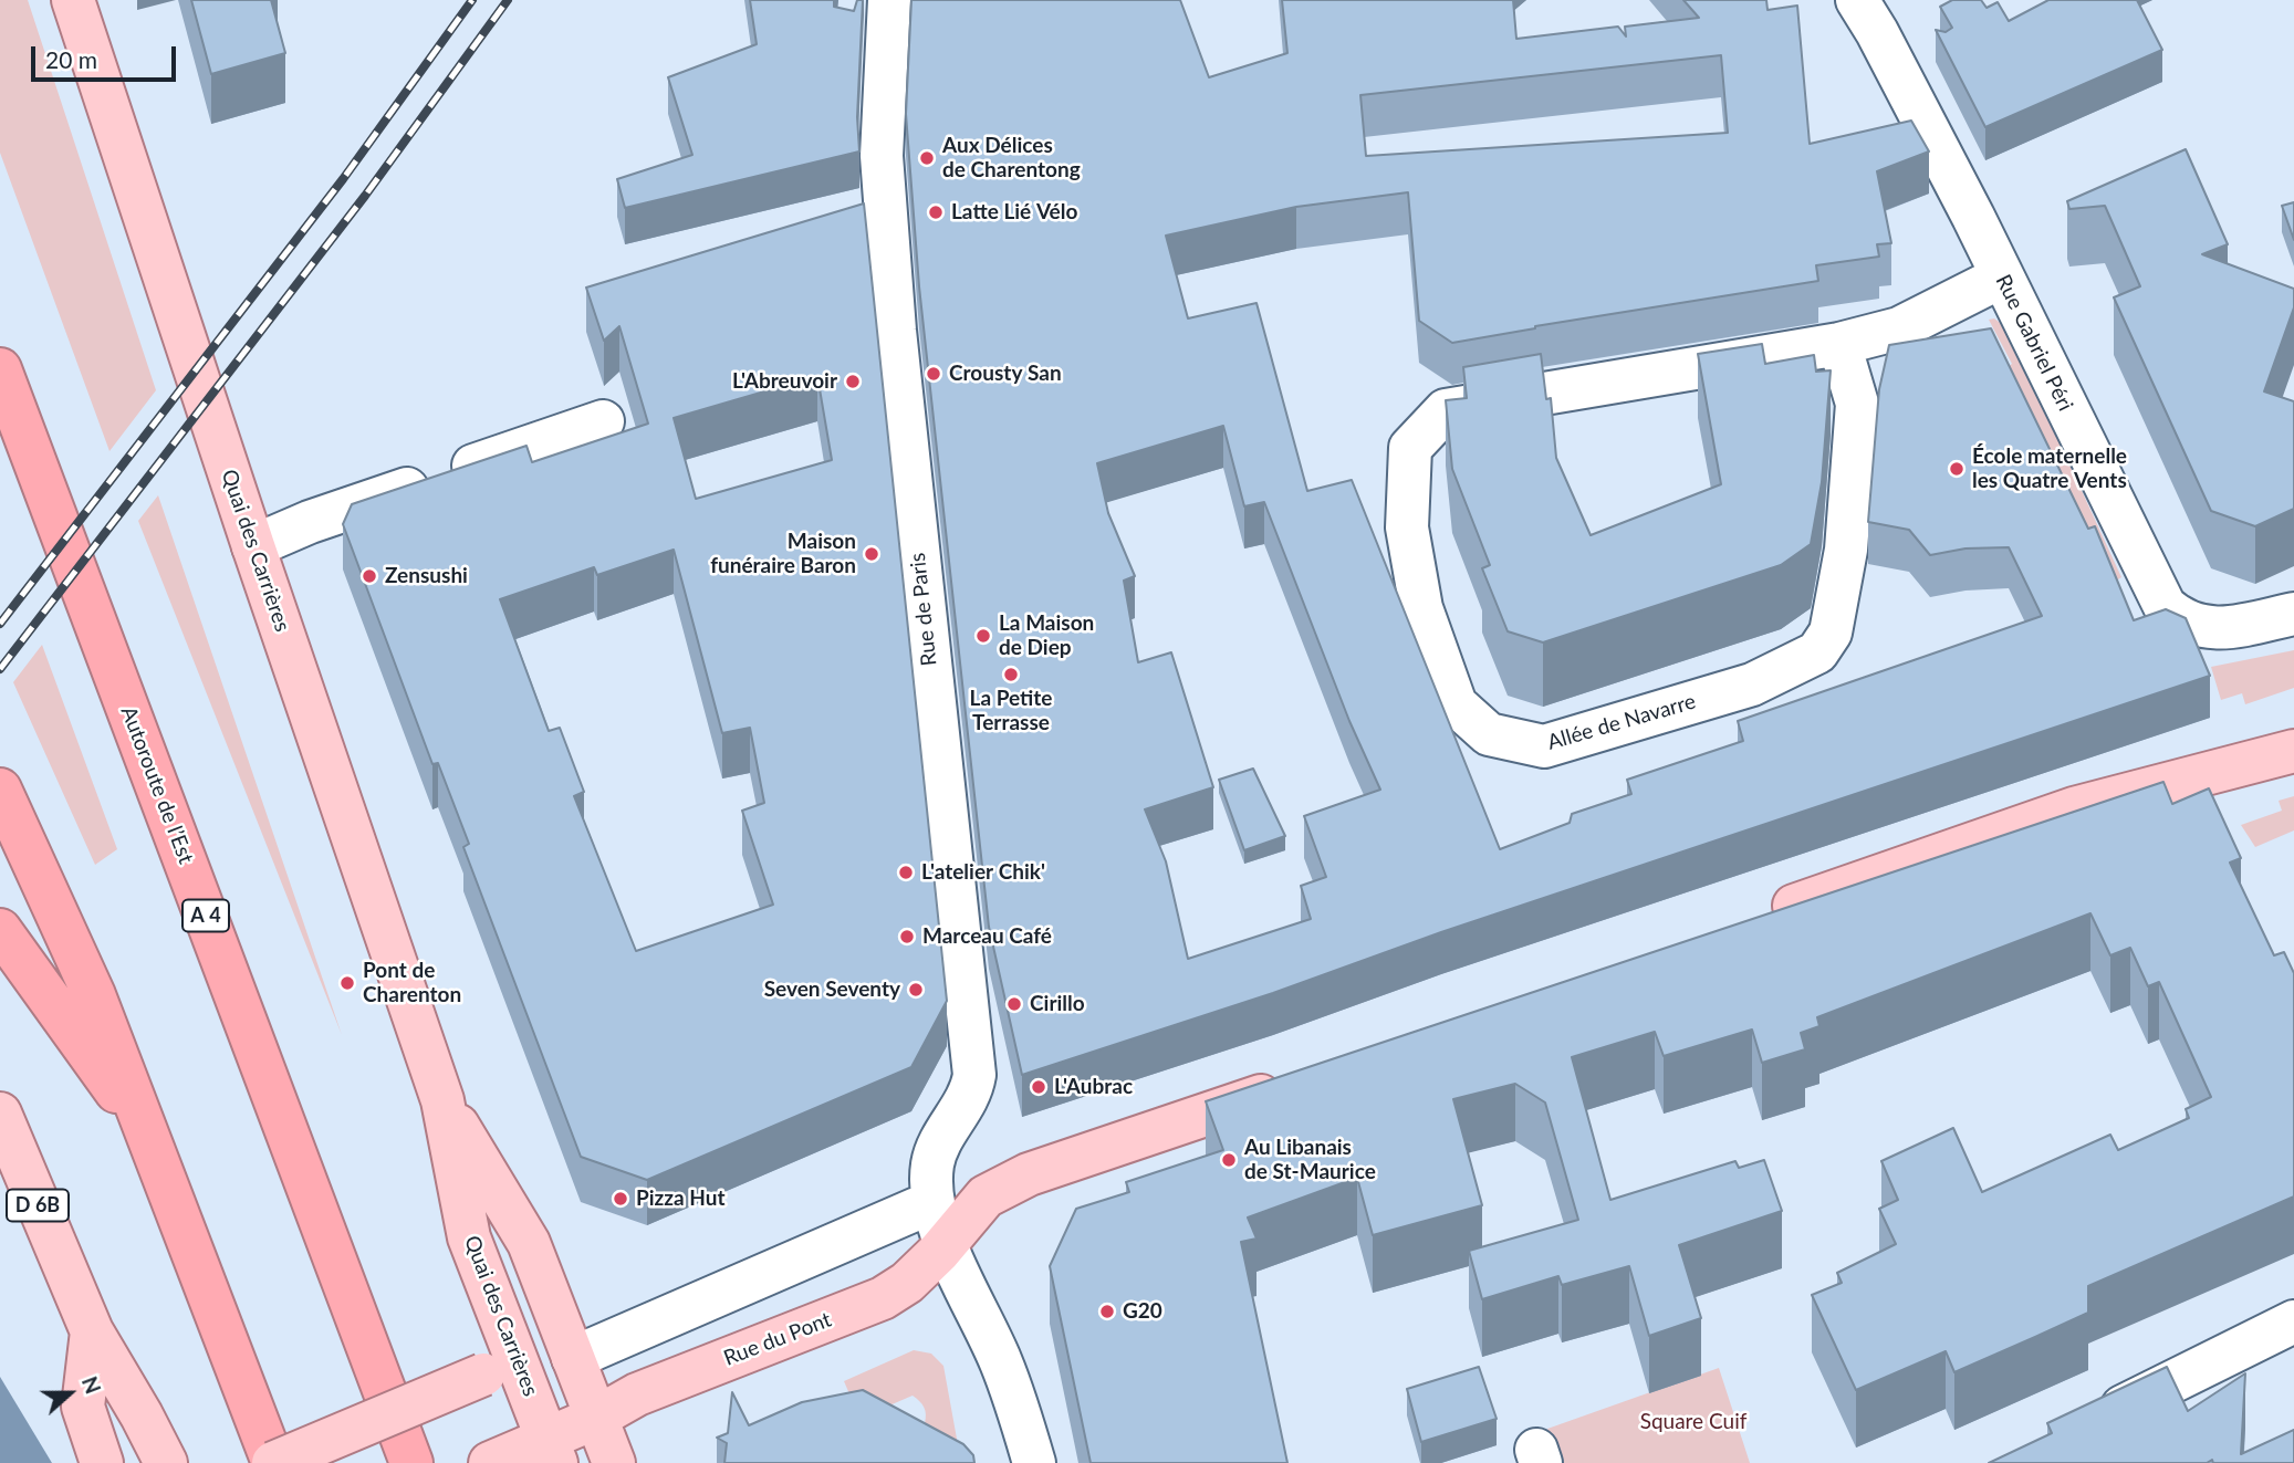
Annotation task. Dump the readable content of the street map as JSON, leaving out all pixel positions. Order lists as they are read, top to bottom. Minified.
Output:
{"streets":{"highway":["Autoroute de l’Est","A 4"],"main road":["Quai des Carrières","D 6B","Rue du Pont"],"street":["Rue Gabriel Péri","Rue de Paris","Allée de Navarre"]},"crossings":[["Rue Gabriel Péri","Allée de Navarre"],["Quai des Carrières","Rue du Pont"],["Rue de Paris","Rue du Pont"]],"parks":["Square Cuif"],"places":["Aux Délices de Charentong","Latte Lié Vélo","Crousty San","L'Abreuvoir","École maternelle les Quatre Vents","Maison funéraire Baron","Zensushi","La Maison de Diep","La Petite Terrasse","L'atelier Chik'","Marceau Café","Pont de Charenton","Seven Seventy","Cirillo","L'Aubrac","Au Libanais de St-Maurice","Pizza Hut","G20"],"scale_bar":"20 m","north":"right"}
